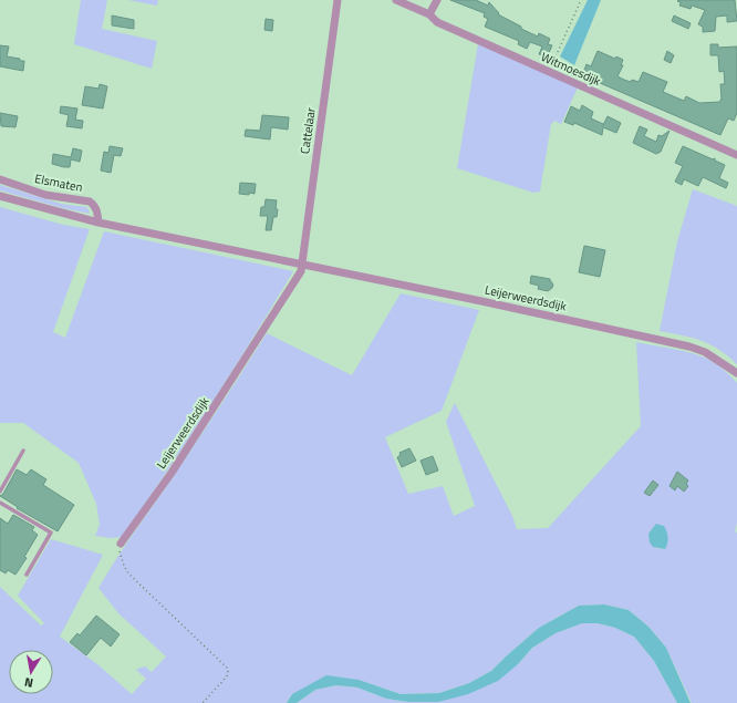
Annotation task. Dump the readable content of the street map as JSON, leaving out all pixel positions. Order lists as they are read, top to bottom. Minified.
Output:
{"streets":{"street":["Witmoesdijk","Cattelaar","Elsmaten","Leijerweerdsdijk"]},"crossings":[["Cattelaar","Leijerweerdsdijk"],["Elsmaten","Leijerweerdsdijk"]],"north":"bottom"}
